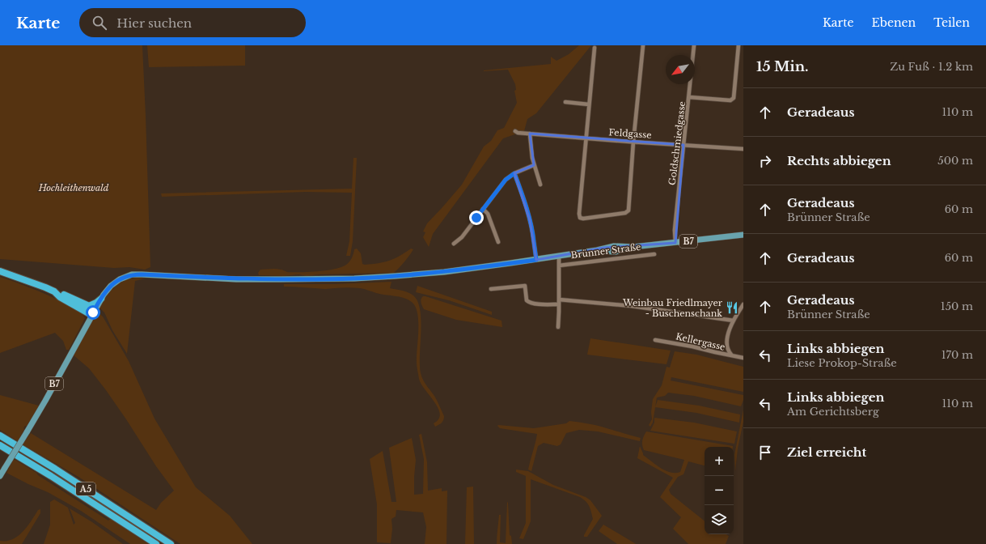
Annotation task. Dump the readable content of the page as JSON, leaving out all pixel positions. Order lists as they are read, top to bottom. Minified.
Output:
{"streets":{"highway":["A5"],"main road":["B7","Brünner Straße"],"street":["Feldgasse","Goldschmiedgasse","Kellergasse"]},"crossings":[["Feldgasse","Goldschmiedgasse"],["Goldschmiedgasse","Brünner Straße"],["B7","Brünner Straße"]],"parks":["Hochleithenwald"],"places":{"restaurant":["Weinbau Friedlmayer - Buschenschank"]},"north":"bottom left","page":{"header":"Karte","search":"Hier suchen","nav":["Karte","Ebenen","Teilen"],"heading":["15 Min.","Zu Fuß · 1.2 km"],"list":[["Geradeaus","110 m"],["Rechts abbiegen","500 m"],["Geradeaus","Brünner Straße","60 m"],["Geradeaus","60 m"],["Geradeaus","Brünner Straße","150 m"],["Links abbiegen","Liese Prokop-Straße","170 m"],["Links abbiegen","Am Gerichtsberg","110 m"],"Ziel erreicht"],"map_buttons":["+","−"]}}
